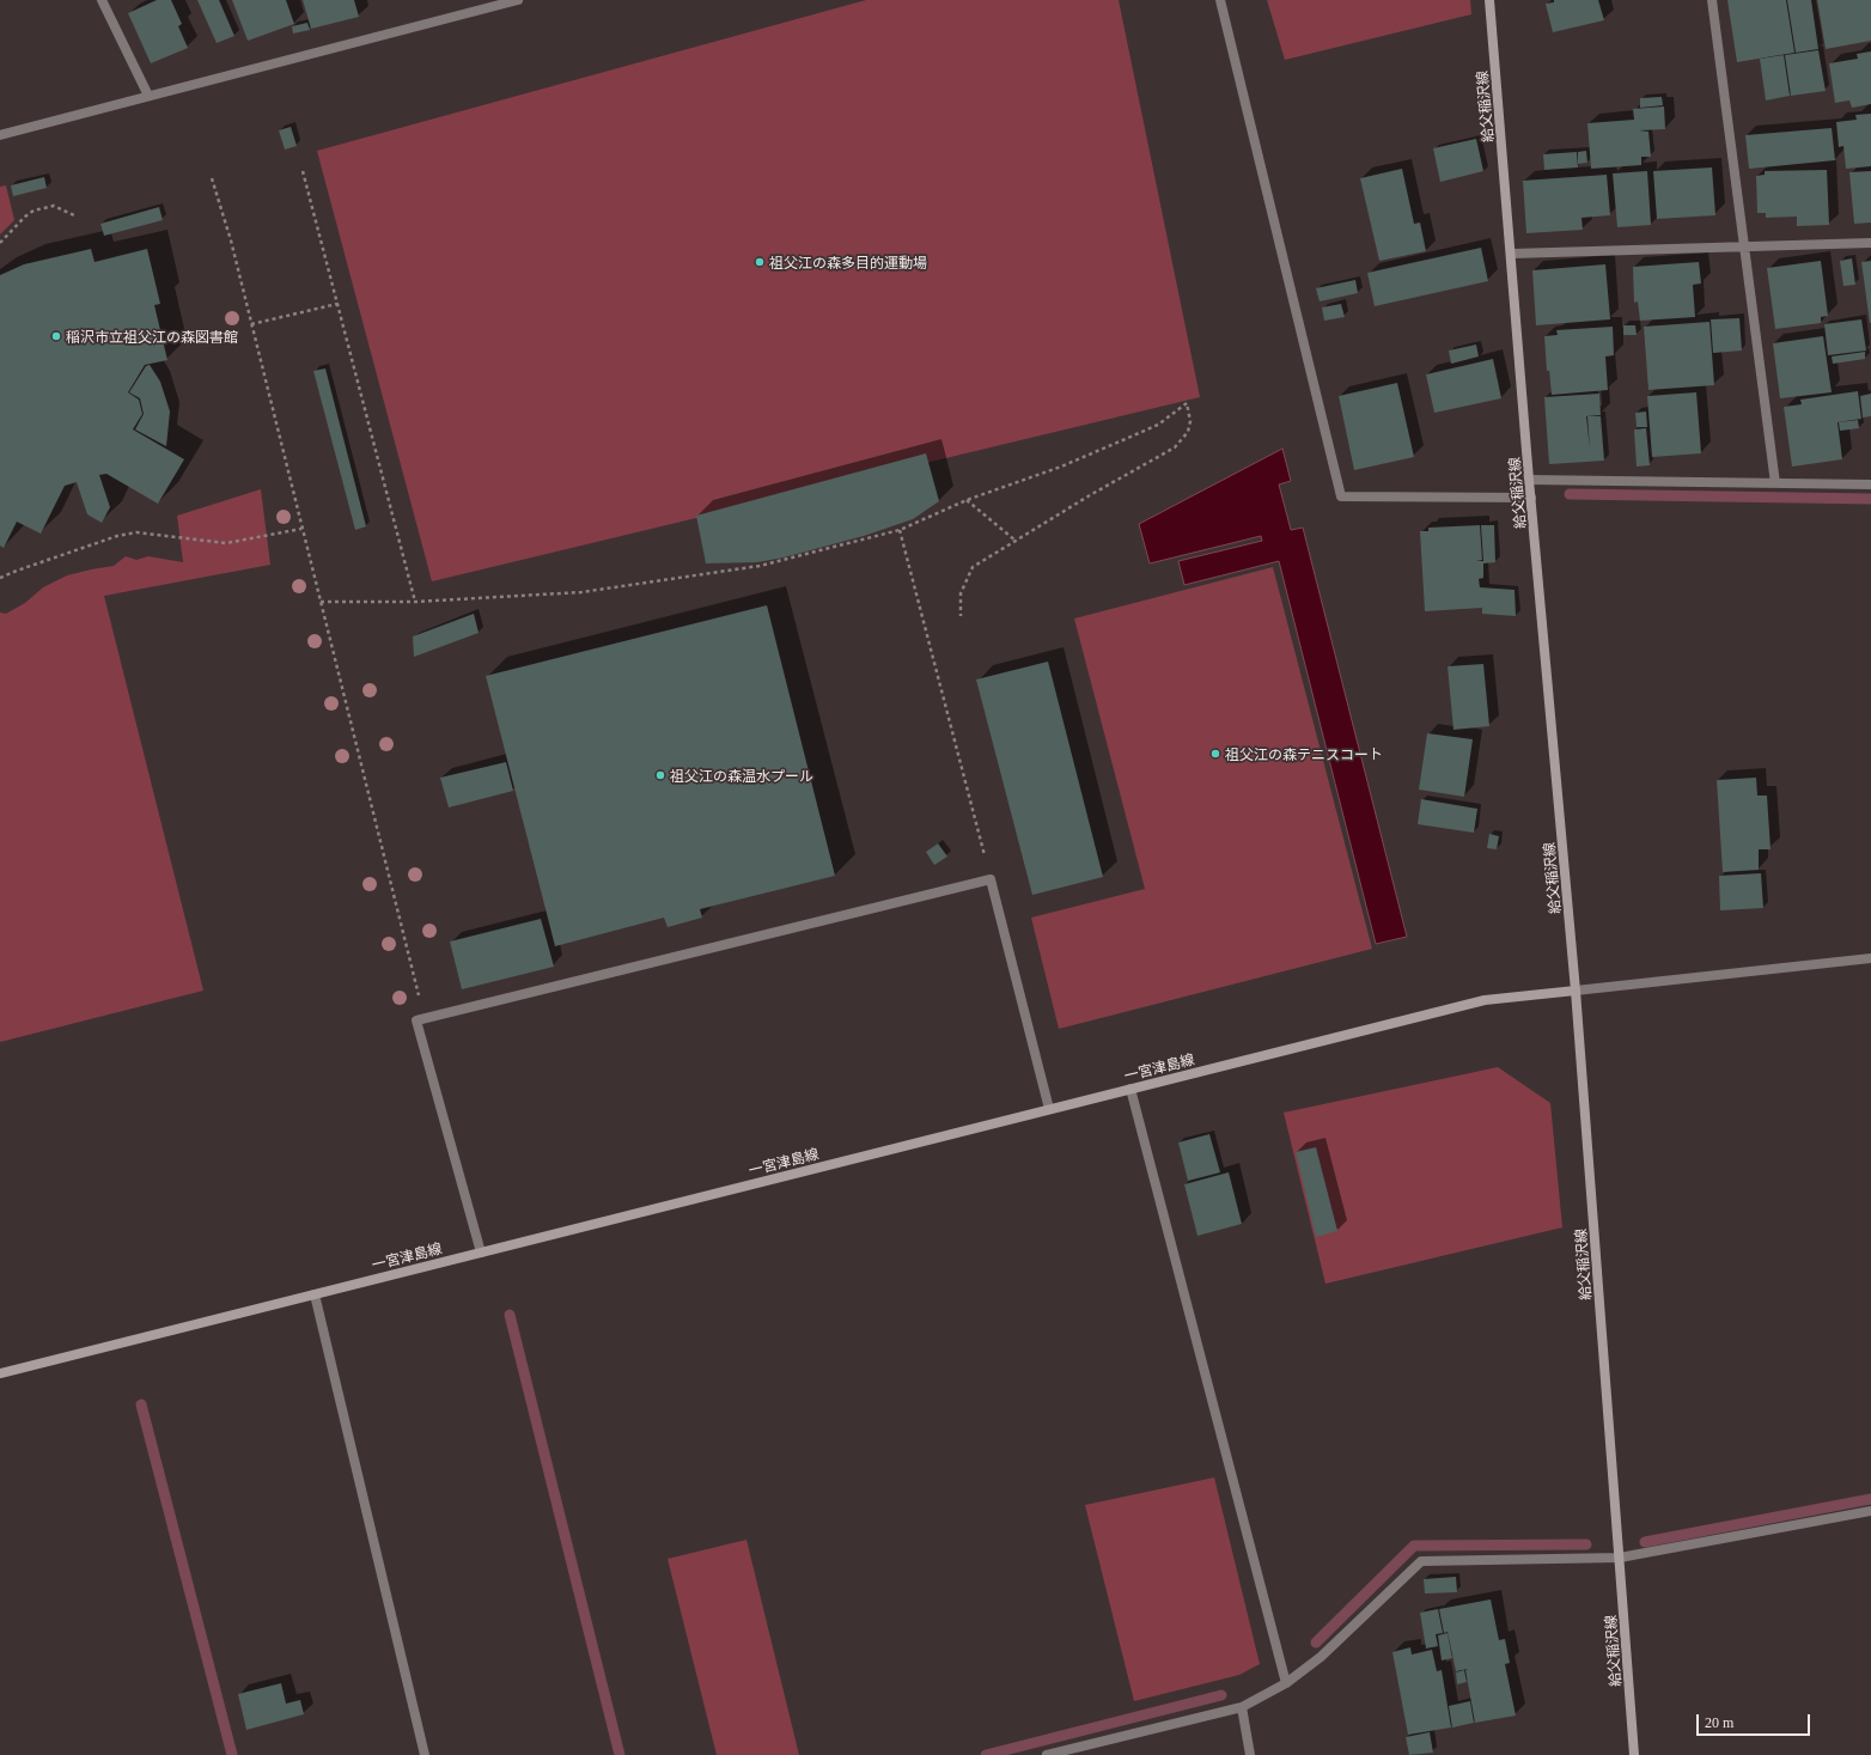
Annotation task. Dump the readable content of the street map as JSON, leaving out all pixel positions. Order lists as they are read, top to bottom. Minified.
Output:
{"streets":{"main road":["給父稲沢線","一宮津島線"]},"crossings":[["給父稲沢線","一宮津島線"]],"places":["祖父江の森多目的運動場","稲沢市立祖父江の森図書館","祖父江の森テニスコート","祖父江の森温水プール"],"scale_bar":"20 m"}
